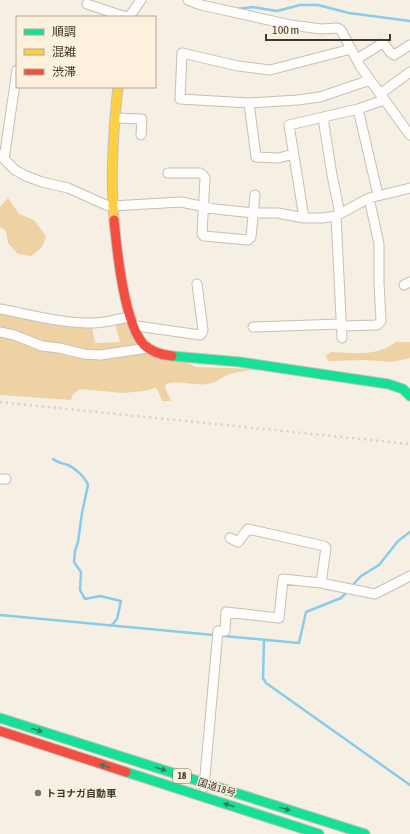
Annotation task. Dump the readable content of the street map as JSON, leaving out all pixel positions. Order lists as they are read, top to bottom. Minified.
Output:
{"streets":{"main road":["18","国道18号"]},"places":["トヨナガ自動車"],"legend":["順調","混雑","渋滞"],"scale_bar":"100 m"}
